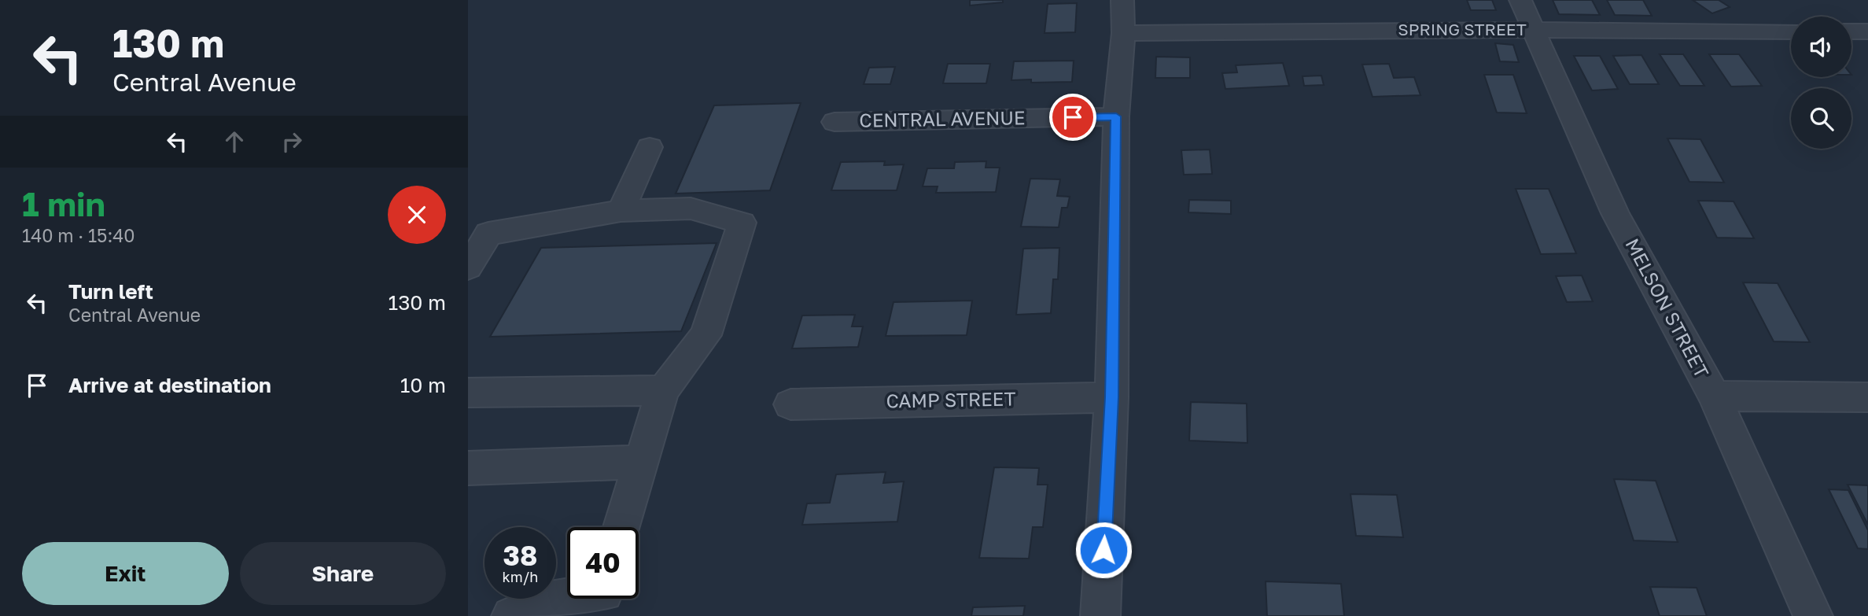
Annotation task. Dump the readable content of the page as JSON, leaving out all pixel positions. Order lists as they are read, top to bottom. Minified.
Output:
{"streets":{"street":["SPRING STREET","CENTRAL AVENUE","MELSON STREET","CAMP STREET"]},"crossings":[["SPRING STREET","MELSON STREET"]],"page":{"turn":["130 m","Central Avenue"],"heading":["1 min","140 m · 15:40"],"list":[{"name":"Turn left","note":"Central Avenue","value":"130 m"},{"name":"Arrive at destination","value":"10 m"}],"speed":"38 km/h","limit":"40","buttons":["Exit","Share"]}}
